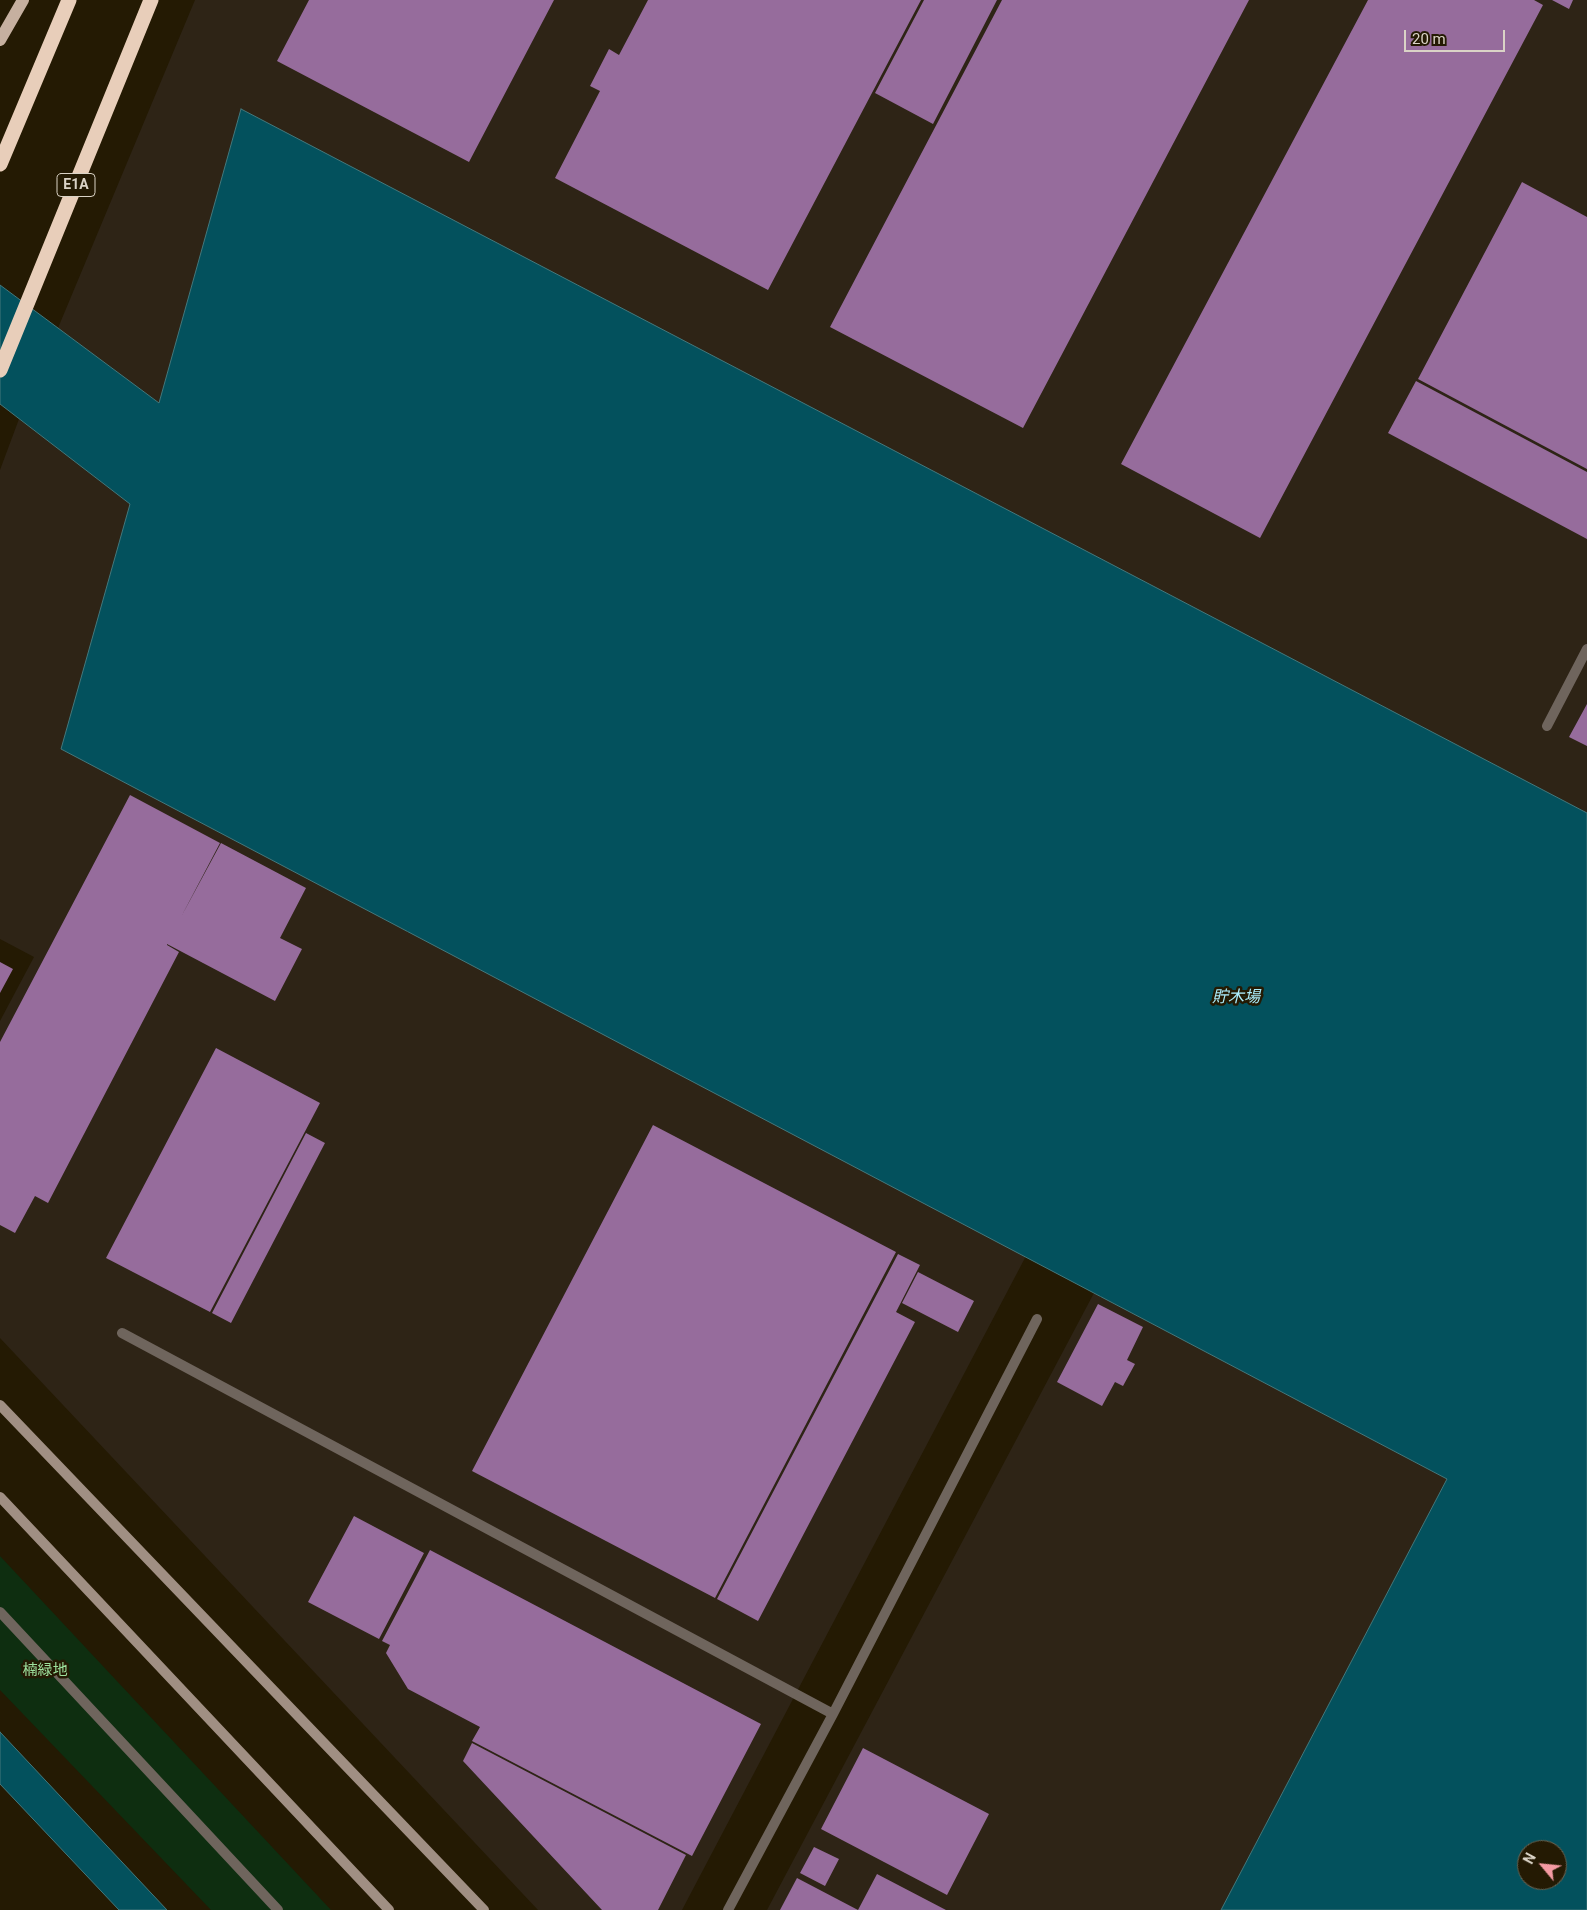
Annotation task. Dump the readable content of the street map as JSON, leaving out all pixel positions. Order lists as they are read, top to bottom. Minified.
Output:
{"streets":{"highway":["E1A"]},"water":["貯木場"],"parks":["楠緑地"],"scale_bar":"20 m","north":"top left"}
